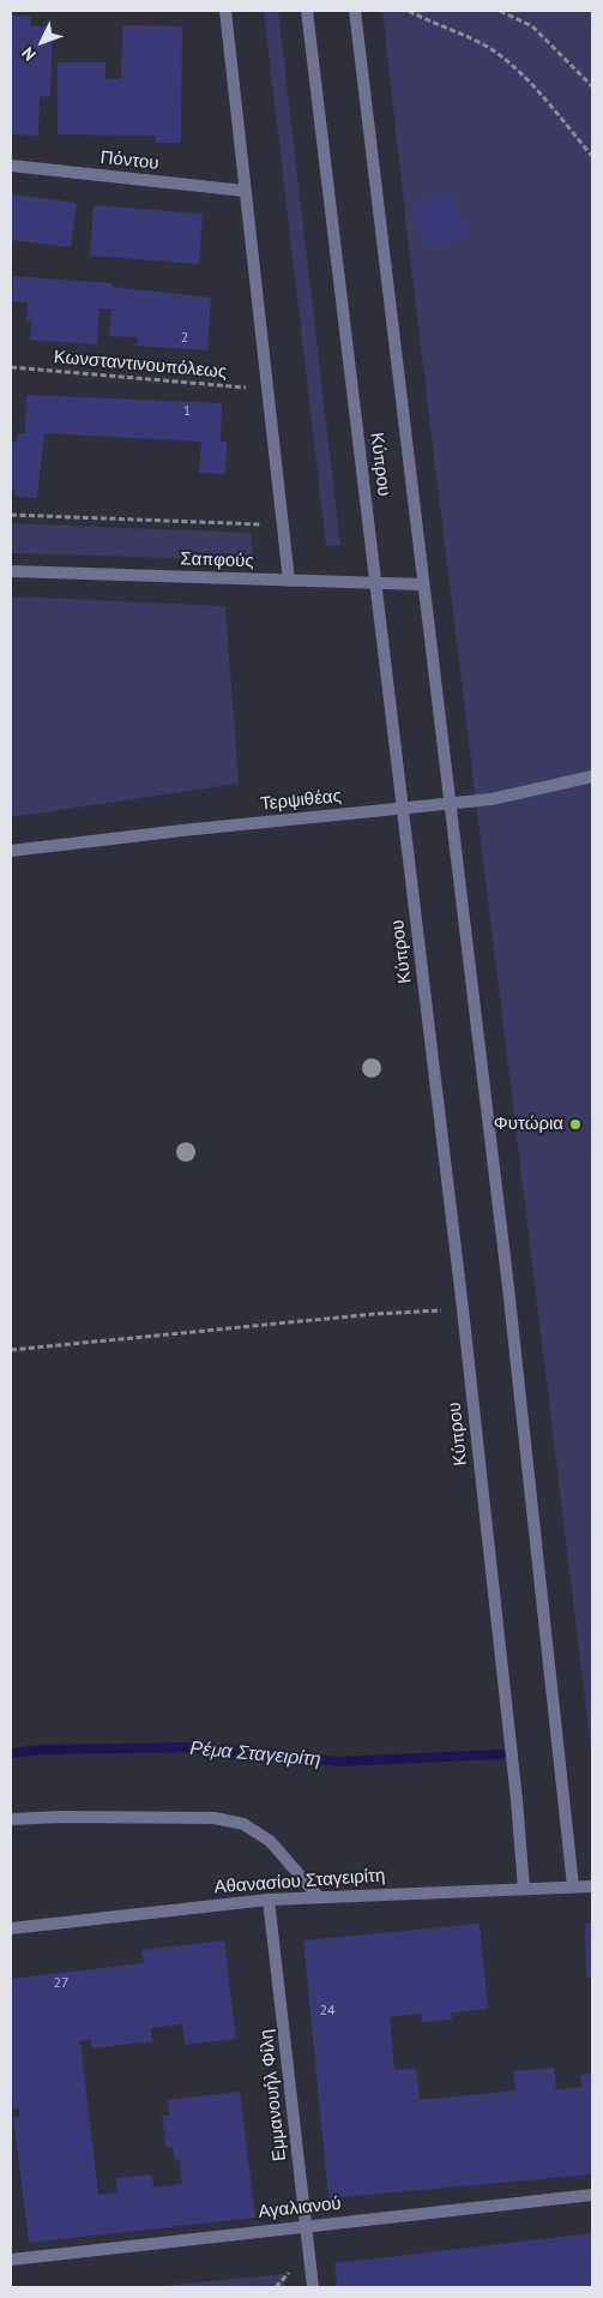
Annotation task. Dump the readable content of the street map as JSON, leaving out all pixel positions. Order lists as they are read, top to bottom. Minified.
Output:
{"streets":{"street":["Πόντου","Κύπρου","Σαπφούς","Τερψιθέας","Αθανασίου Σταγειρίτη","Εμμανουήλ Φίλη","Αγαλιανού"],"path":["Κωνσταντινουπόλεως"]},"crossings":[["Κύπρου","Σαπφούς"],["Κύπρου","Τερψιθέας"],["Κύπρου","Αθανασίου Σταγειρίτη"],["Αθανασίου Σταγειρίτη","Εμμανουήλ Φίλη"],["Εμμανουήλ Φίλη","Αγαλιανού"]],"water":["Ρέμα Σταγειρίτη"],"places":["Φυτώρια"],"house_numbers":["2","1","27","24"],"north":"bottom left"}
